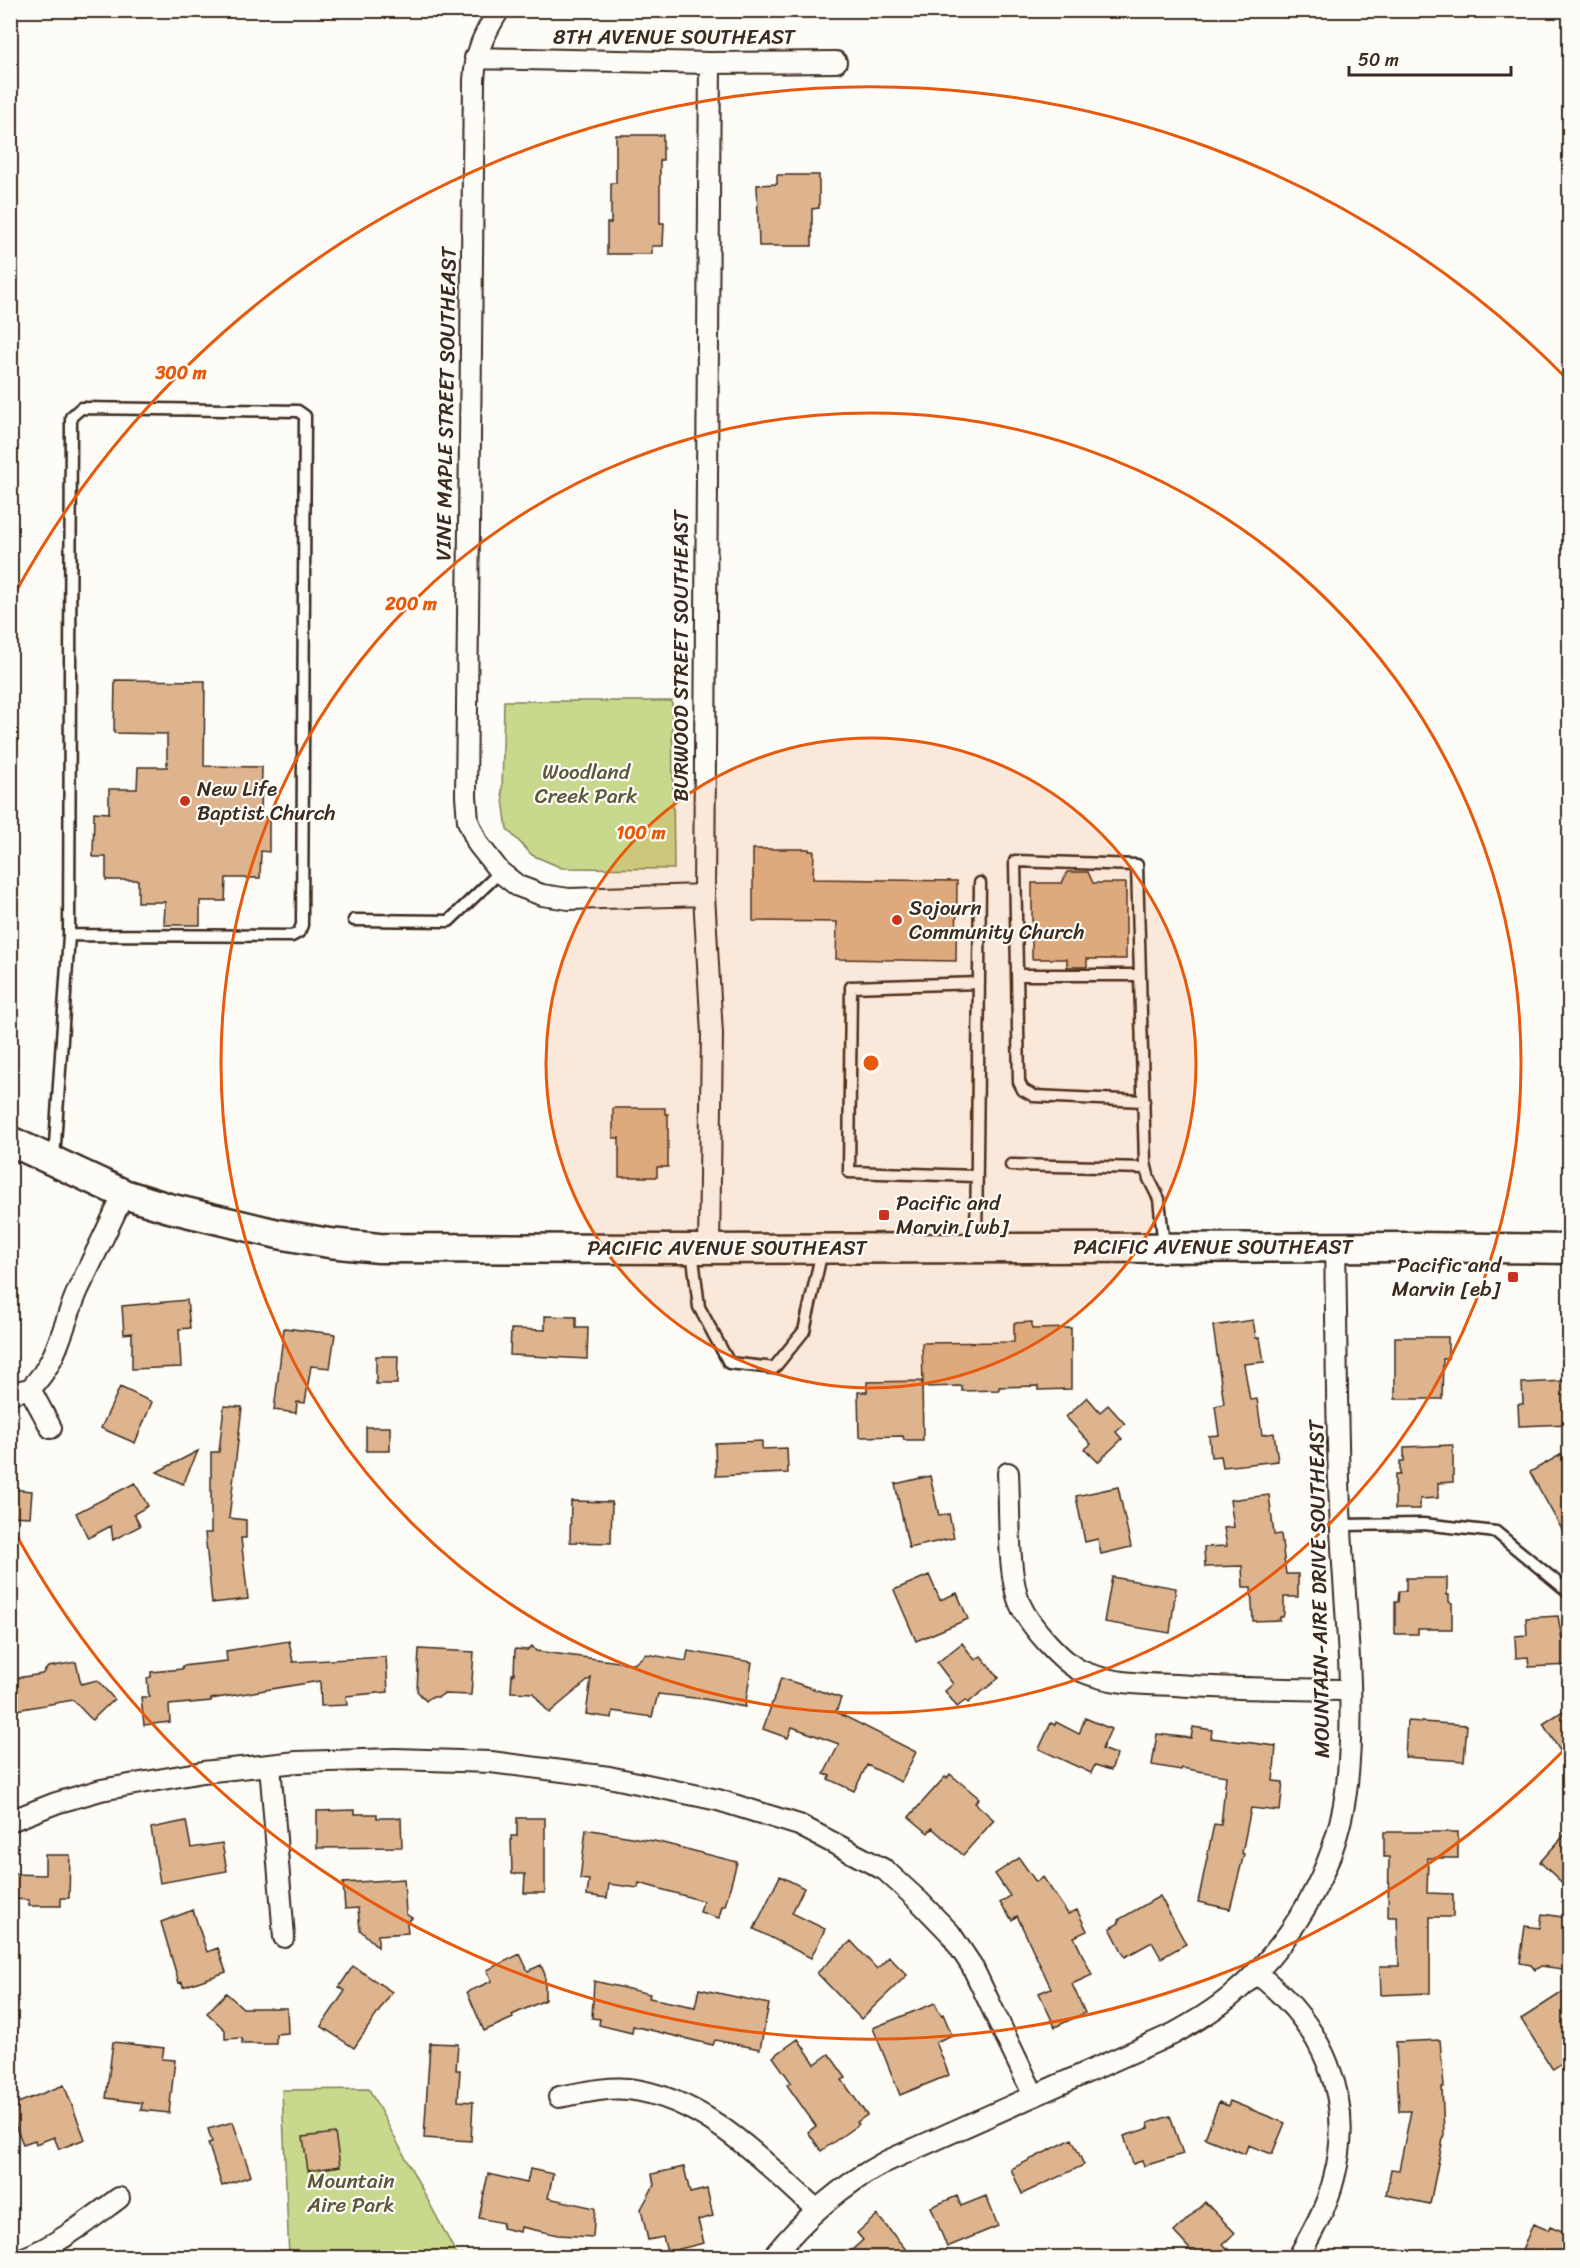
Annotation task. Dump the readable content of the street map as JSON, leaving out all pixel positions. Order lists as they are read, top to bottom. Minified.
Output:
{"streets":{"main road":["PACIFIC AVENUE SOUTHEAST"],"street":["8TH AVENUE SOUTHEAST","VINE MAPLE STREET SOUTHEAST","BURWOOD STREET SOUTHEAST","MOUNTAIN-AIRE DRIVE SOUTHEAST"]},"crossings":[["8TH AVENUE SOUTHEAST","VINE MAPLE STREET SOUTHEAST"],["8TH AVENUE SOUTHEAST","BURWOOD STREET SOUTHEAST"],["VINE MAPLE STREET SOUTHEAST","BURWOOD STREET SOUTHEAST"],["BURWOOD STREET SOUTHEAST","PACIFIC AVENUE SOUTHEAST"],["PACIFIC AVENUE SOUTHEAST","MOUNTAIN-AIRE DRIVE SOUTHEAST"]],"parks":["Woodland Creek Park","Mountain Aire Park"],"places":{"other":["New Life Baptist Church","Sojourn Community Church"],"transit":["Pacific and Marvin [wb]","Pacific and Marvin [eb]"]},"scale_bar":"50 m","rings":["300 m","200 m","100 m"]}
